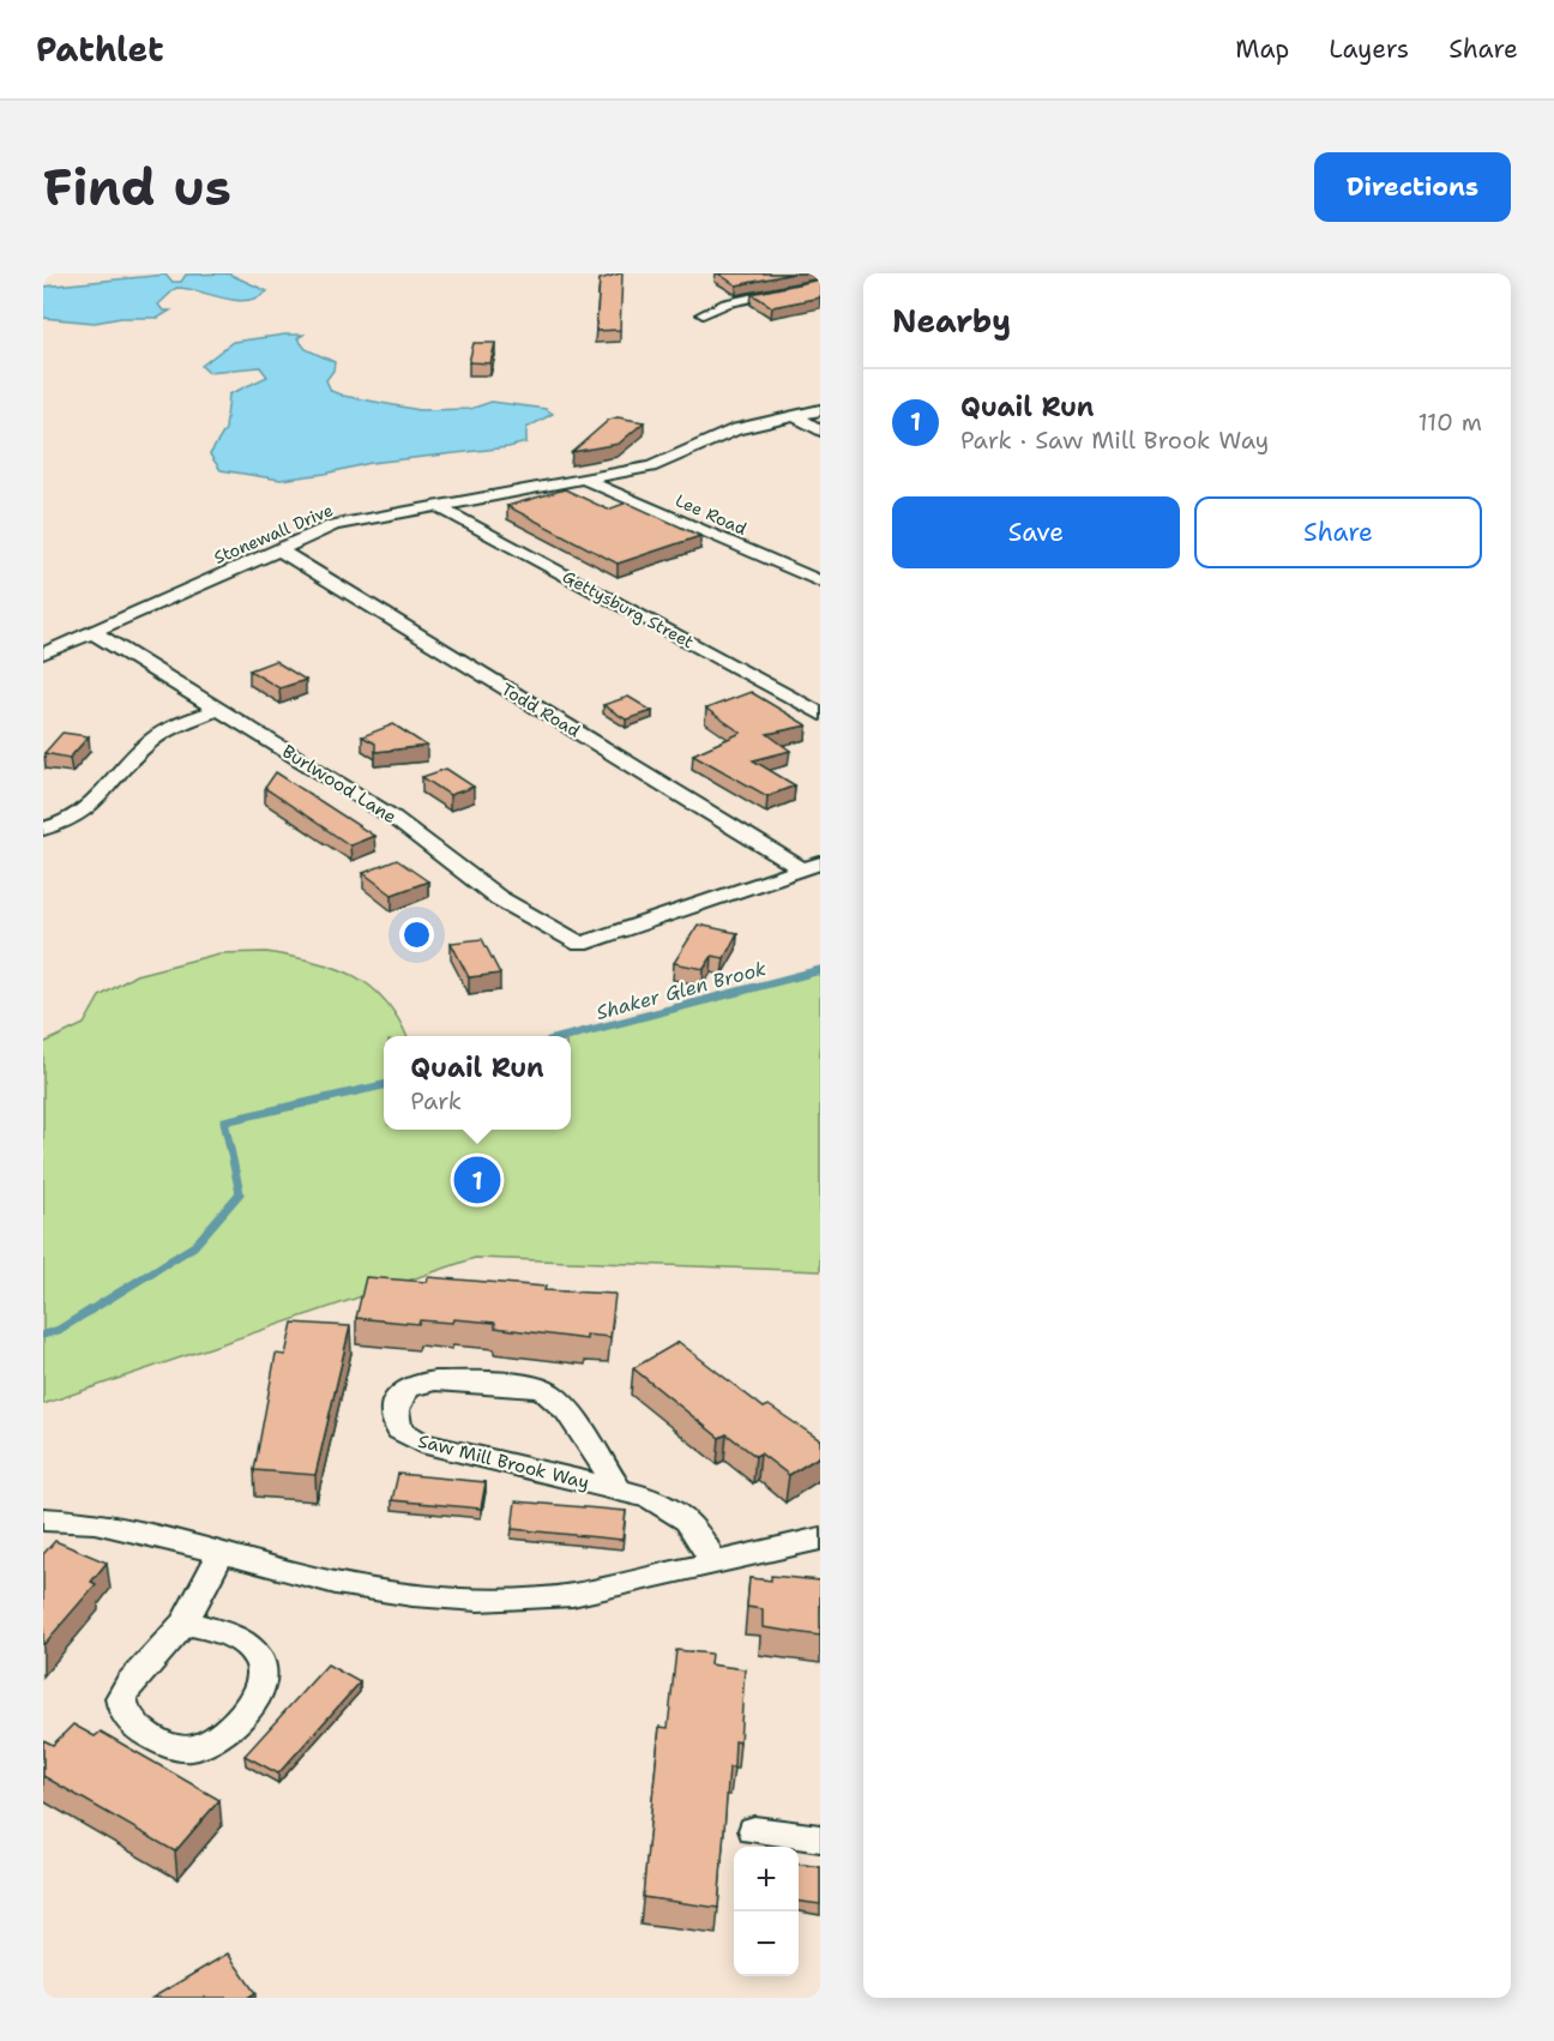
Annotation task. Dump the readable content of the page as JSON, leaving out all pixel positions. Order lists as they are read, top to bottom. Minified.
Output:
{"streets":{"street":["Lee Road","Stonewall Drive","Gettysburg Street","Todd Road","Burlwood Lane","Saw Mill Brook Way"]},"crossings":[["Lee Road","Stonewall Drive"],["Stonewall Drive","Gettysburg Street"],["Stonewall Drive","Todd Road"],["Stonewall Drive","Burlwood Lane"],["Todd Road","Burlwood Lane"]],"water":["Shaker Glen Brook"],"page":{"header":"Pathlet","nav":["Map","Layers","Share"],"buttons":["Directions",["Save","Share"]],"title":"Find us","heading":"Nearby","list":[{"mark":"1","name":"Quail Run","note":"Park · Saw Mill Brook Way","value":"110 m"}],"popup":["Quail Run","Park"],"pins":"1","map_buttons":["+","−"]}}
